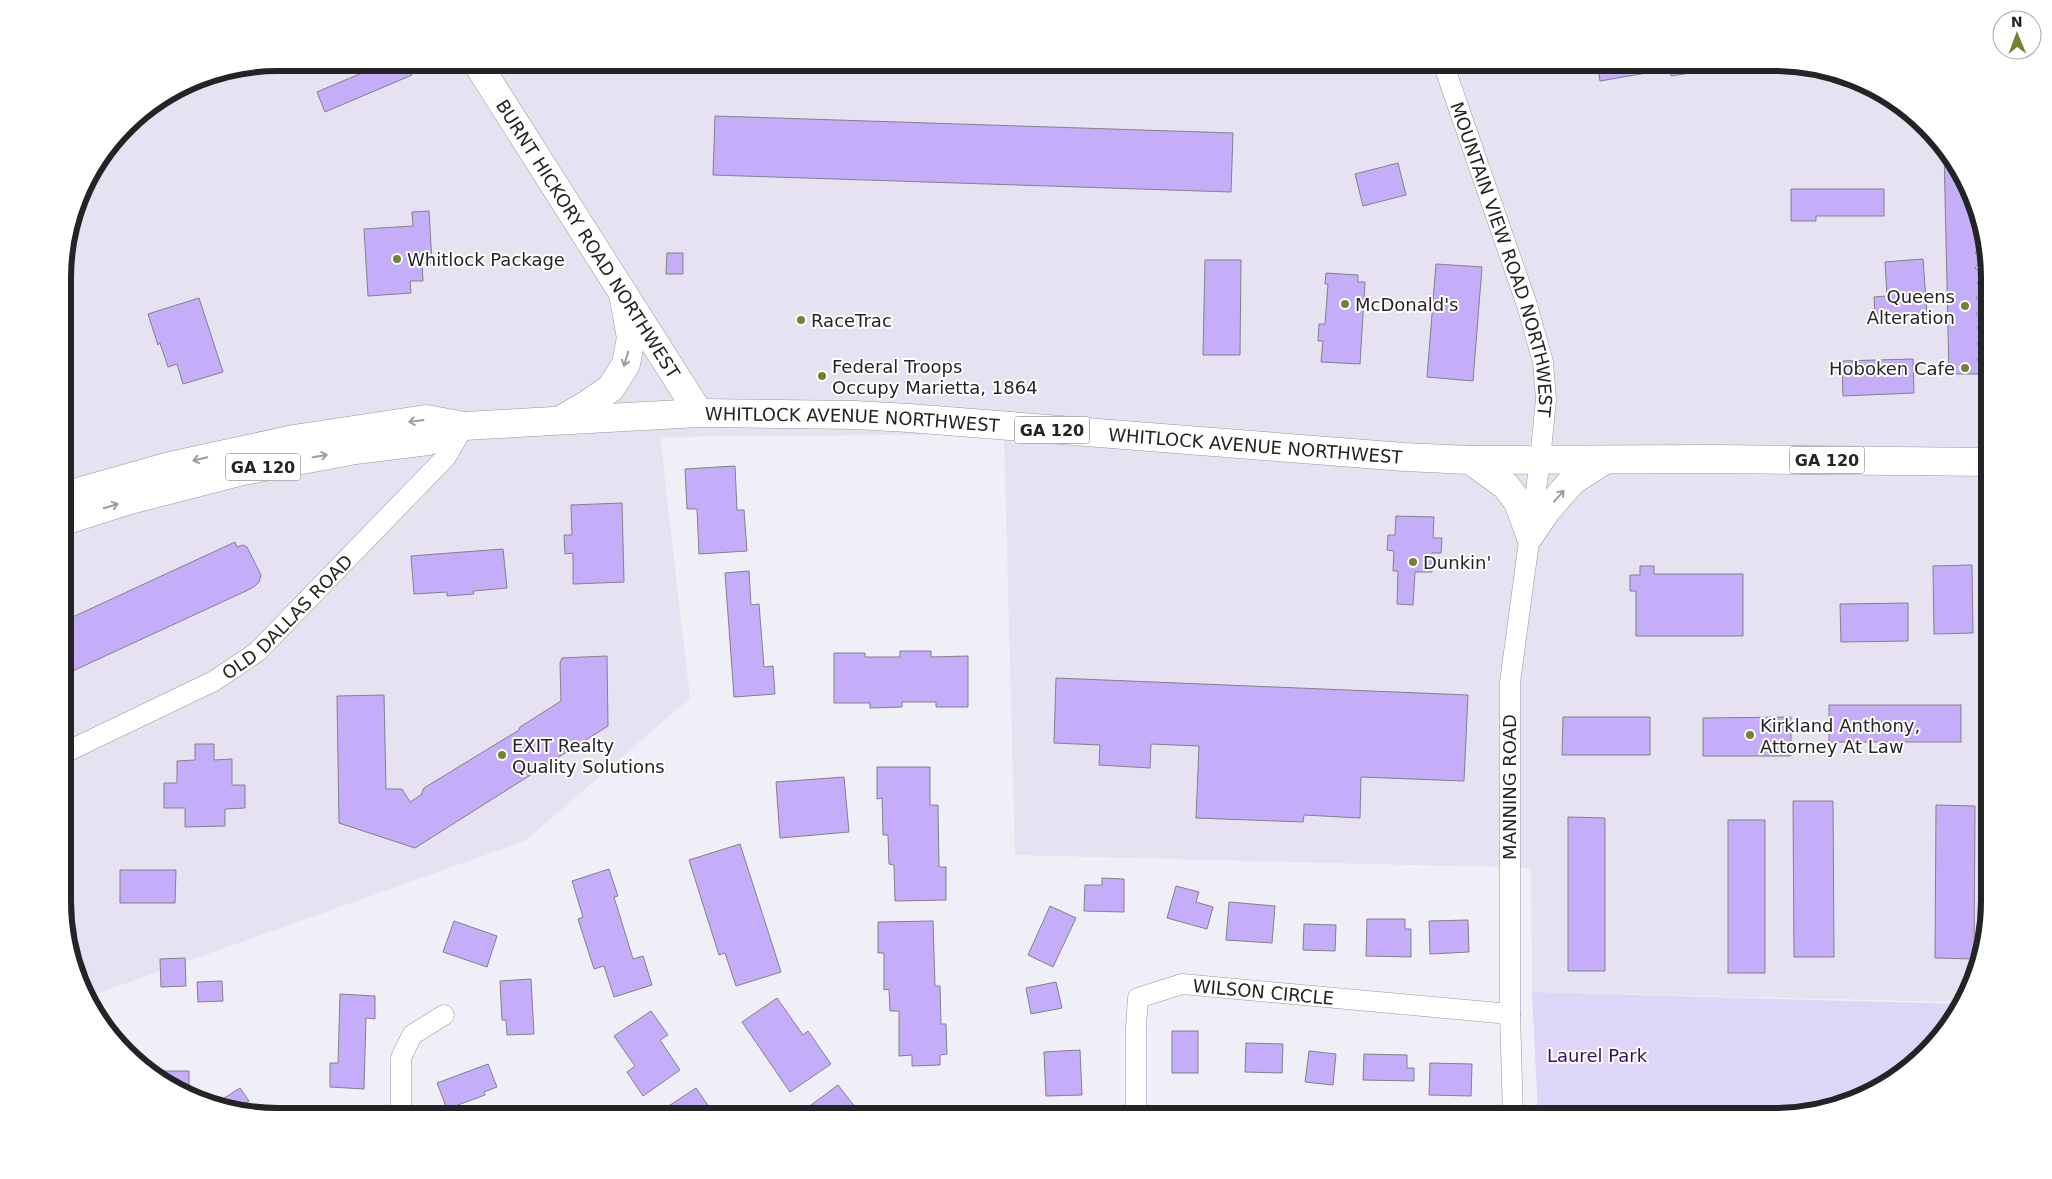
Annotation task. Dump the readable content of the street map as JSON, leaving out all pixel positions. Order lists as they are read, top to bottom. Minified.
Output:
{"streets":{"main road":["BURNT HICKORY ROAD NORTHWEST","WHITLOCK AVENUE NORTHWEST","GA 120"],"street":["MOUNTAIN VIEW ROAD NORTHWEST","OLD DALLAS ROAD","MANNING ROAD","WILSON CIRCLE"]},"crossings":[["BURNT HICKORY ROAD NORTHWEST","WHITLOCK AVENUE NORTHWEST"],["MOUNTAIN VIEW ROAD NORTHWEST","WHITLOCK AVENUE NORTHWEST"],["MOUNTAIN VIEW ROAD NORTHWEST","MANNING ROAD"],["WHITLOCK AVENUE NORTHWEST","OLD DALLAS ROAD"],["WHITLOCK AVENUE NORTHWEST","MANNING ROAD"],["MANNING ROAD","WILSON CIRCLE"]],"parks":["Laurel Park"],"places":["Whitlock Package","McDonald's","Queens Alteration","RaceTrac","Hoboken Cafe","Federal Troops Occupy Marietta, 1864","Dunkin'","Kirkland Anthony, Attorney At Law","EXIT Realty Quality Solutions"],"north":"top"}
